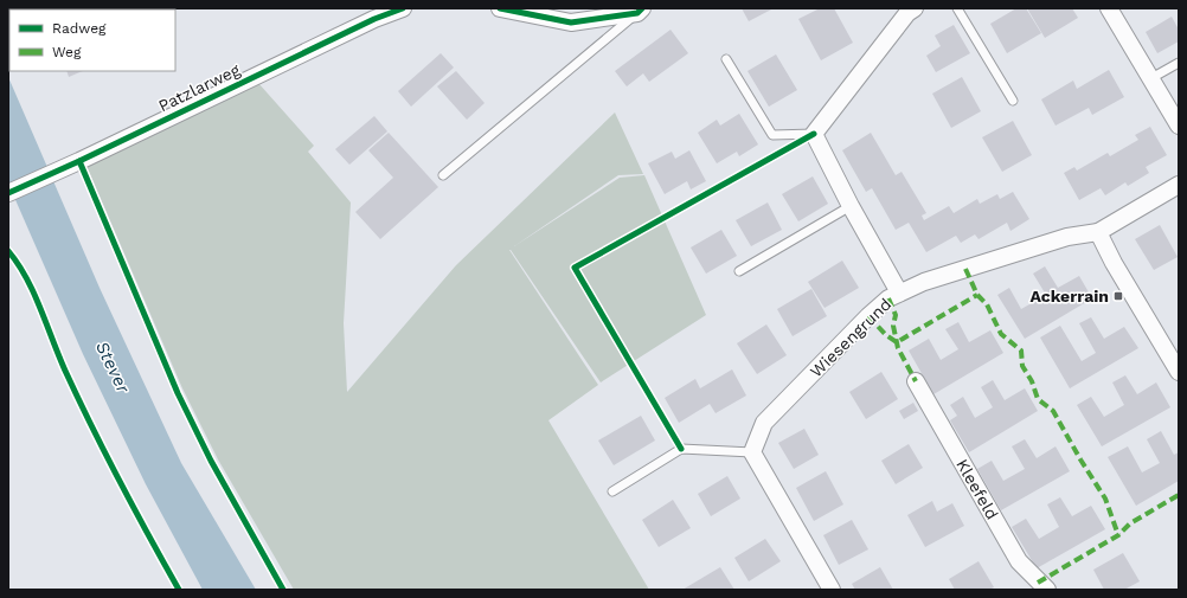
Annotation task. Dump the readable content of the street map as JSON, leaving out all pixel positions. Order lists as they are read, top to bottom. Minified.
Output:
{"streets":{"street":["Patzlarweg","Wiesengrund","Kleefeld"]},"water":["Stever"],"places":{"transit":["Ackerrain"]},"legend":["Radweg","Weg"]}
